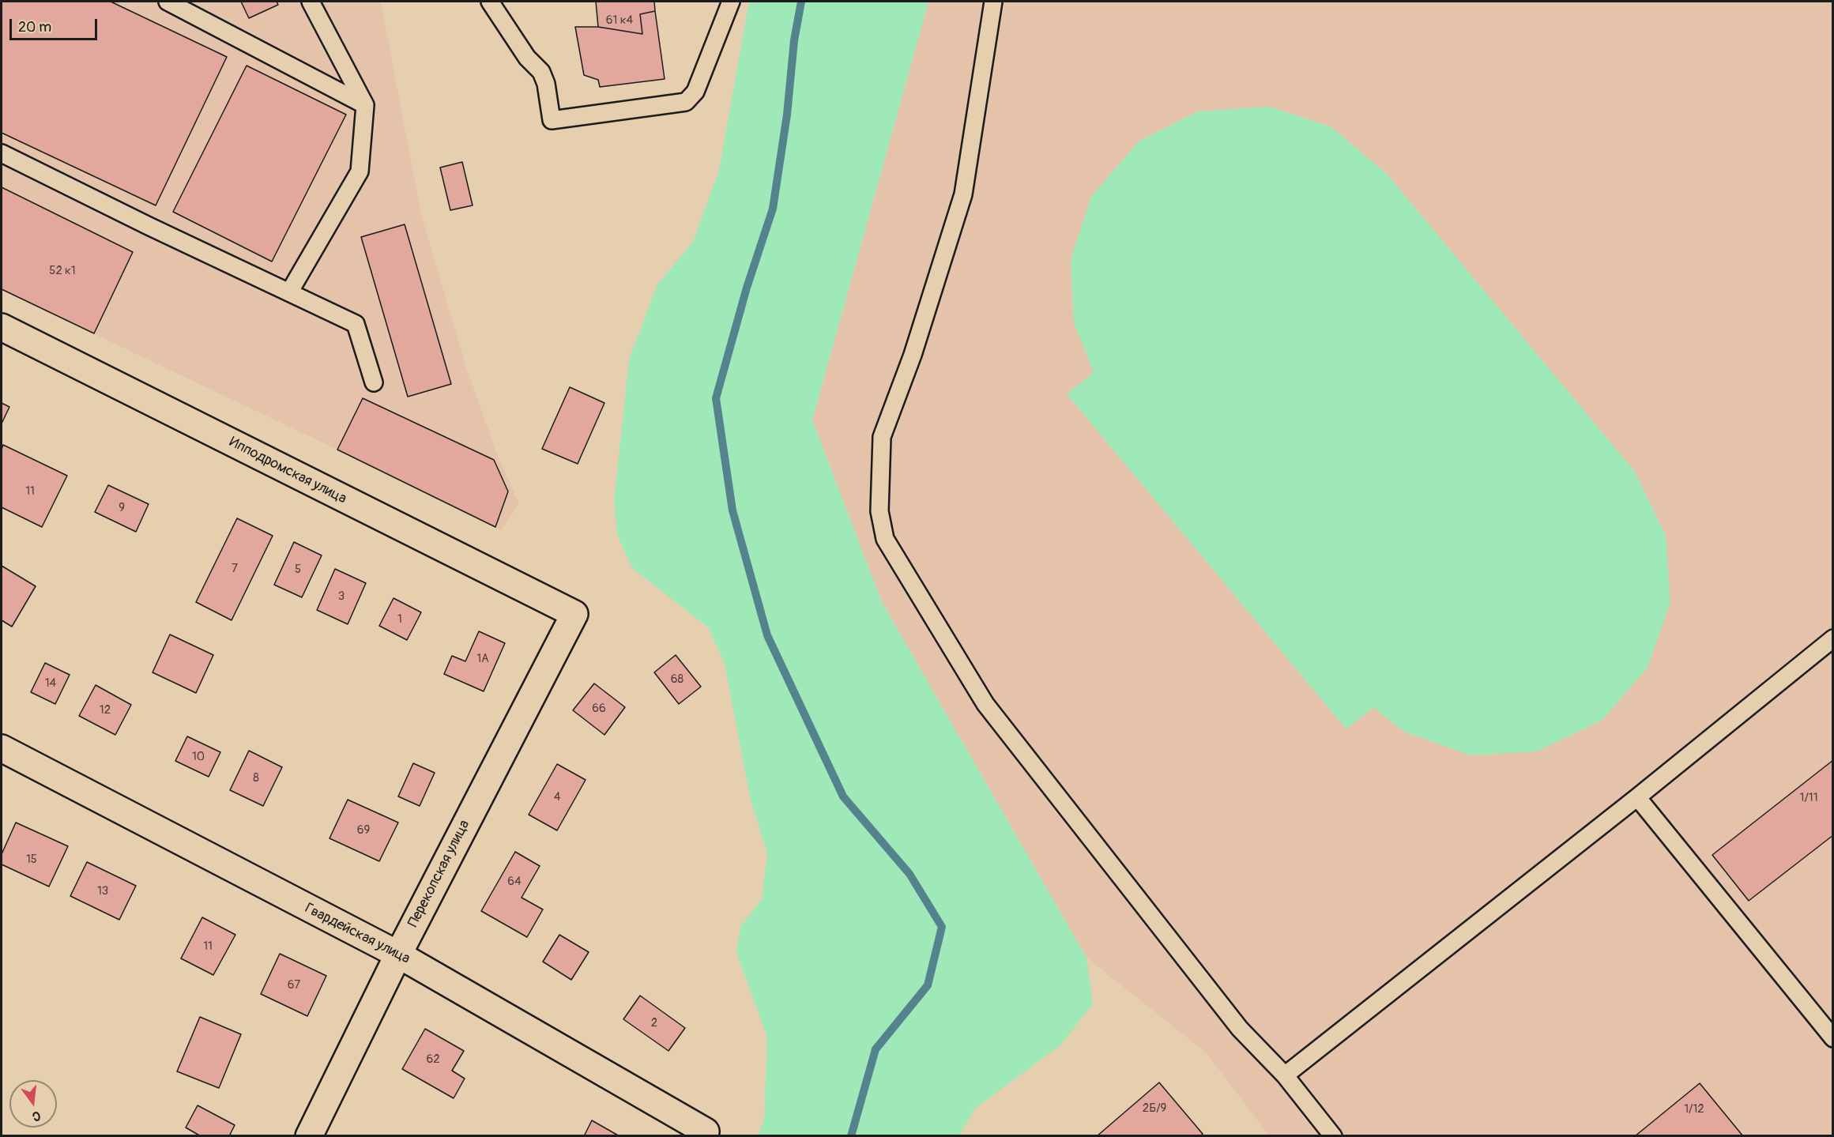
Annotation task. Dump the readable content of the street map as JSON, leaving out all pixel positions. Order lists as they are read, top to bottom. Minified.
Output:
{"streets":{"street":["Ипподромская улица","Перекопская улица","Гвардейская улица"]},"crossings":[["Ипподромская улица","Перекопская улица"],["Перекопская улица","Гвардейская улица"]],"house_numbers":["61 к4","52 к1","11","9","7","5","3","1","1А","68","14","66","12","10","8","4","1/11","69","15","64","13","11","67","2","62","2Б/9","1/12"],"scale_bar":"20 m","north":"bottom"}
